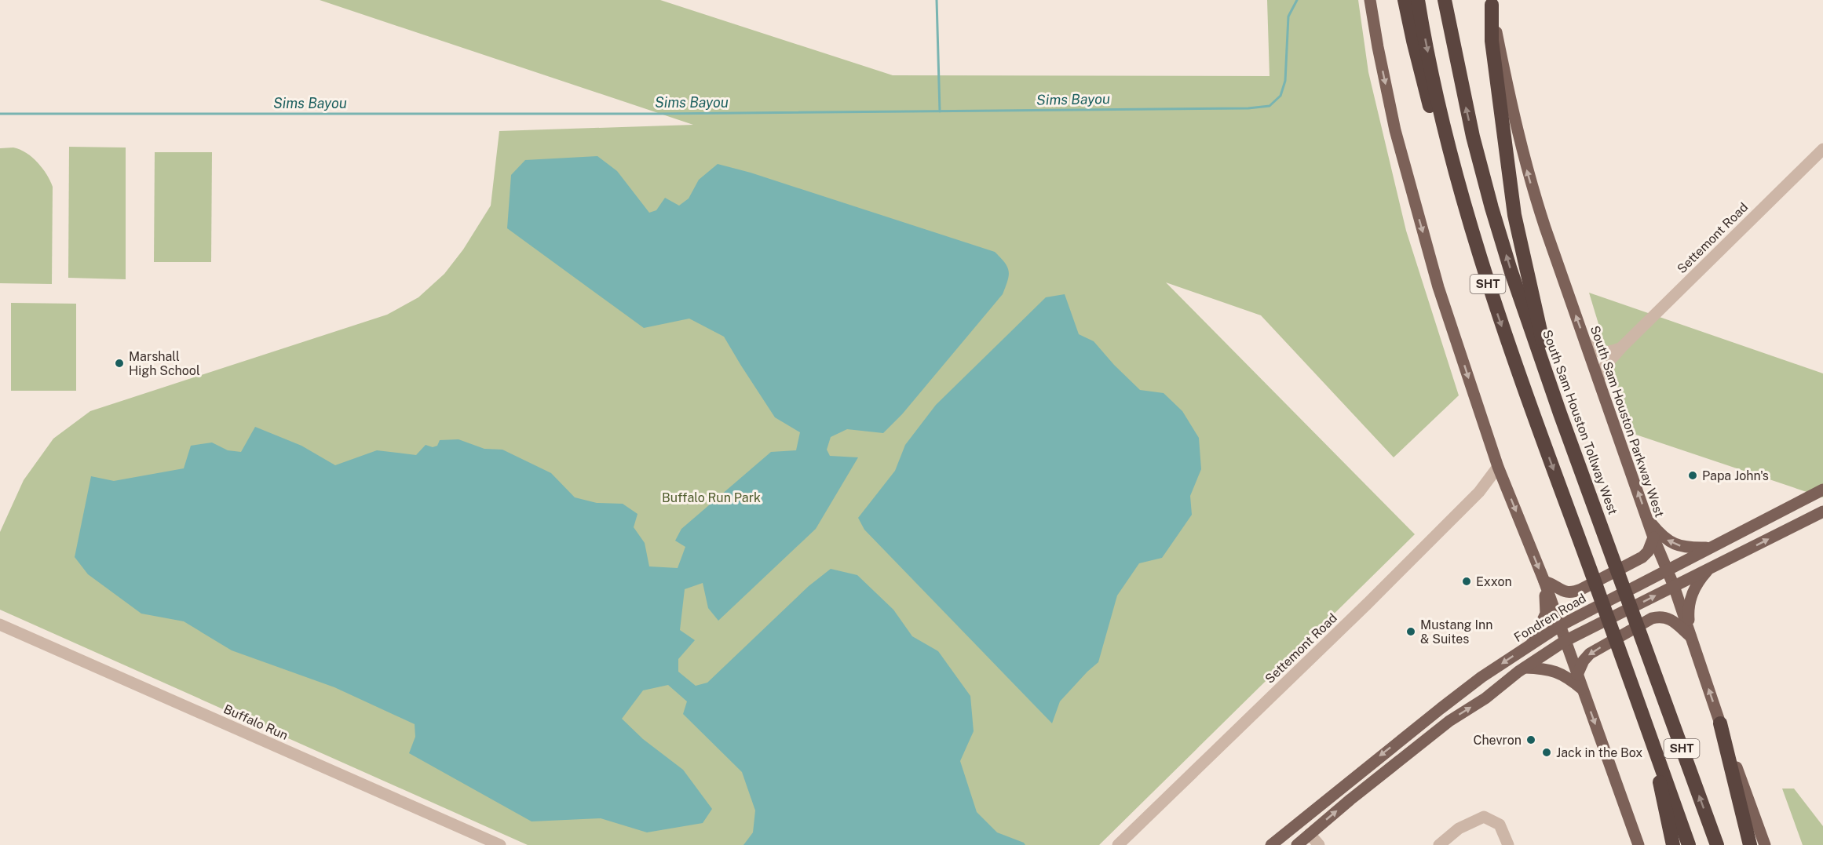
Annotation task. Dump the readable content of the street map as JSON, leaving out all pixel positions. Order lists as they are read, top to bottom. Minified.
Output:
{"streets":{"highway":["SHT","South Sam Houston Tollway West"],"main road":["South Sam Houston Parkway West","Fondren Road"],"street":["Settemont Road","Buffalo Run"]},"crossings":[["Settemont Road","South Sam Houston Parkway West"],["South Sam Houston Parkway West","Fondren Road"]],"one_way":["South Sam Houston Parkway West"],"water":["Sims Bayou"],"parks":["Buffalo Run Park"],"places":["Marshall High School","Papa John's","Exxon","Mustang Inn & Suites","Chevron","Jack in the Box"]}
